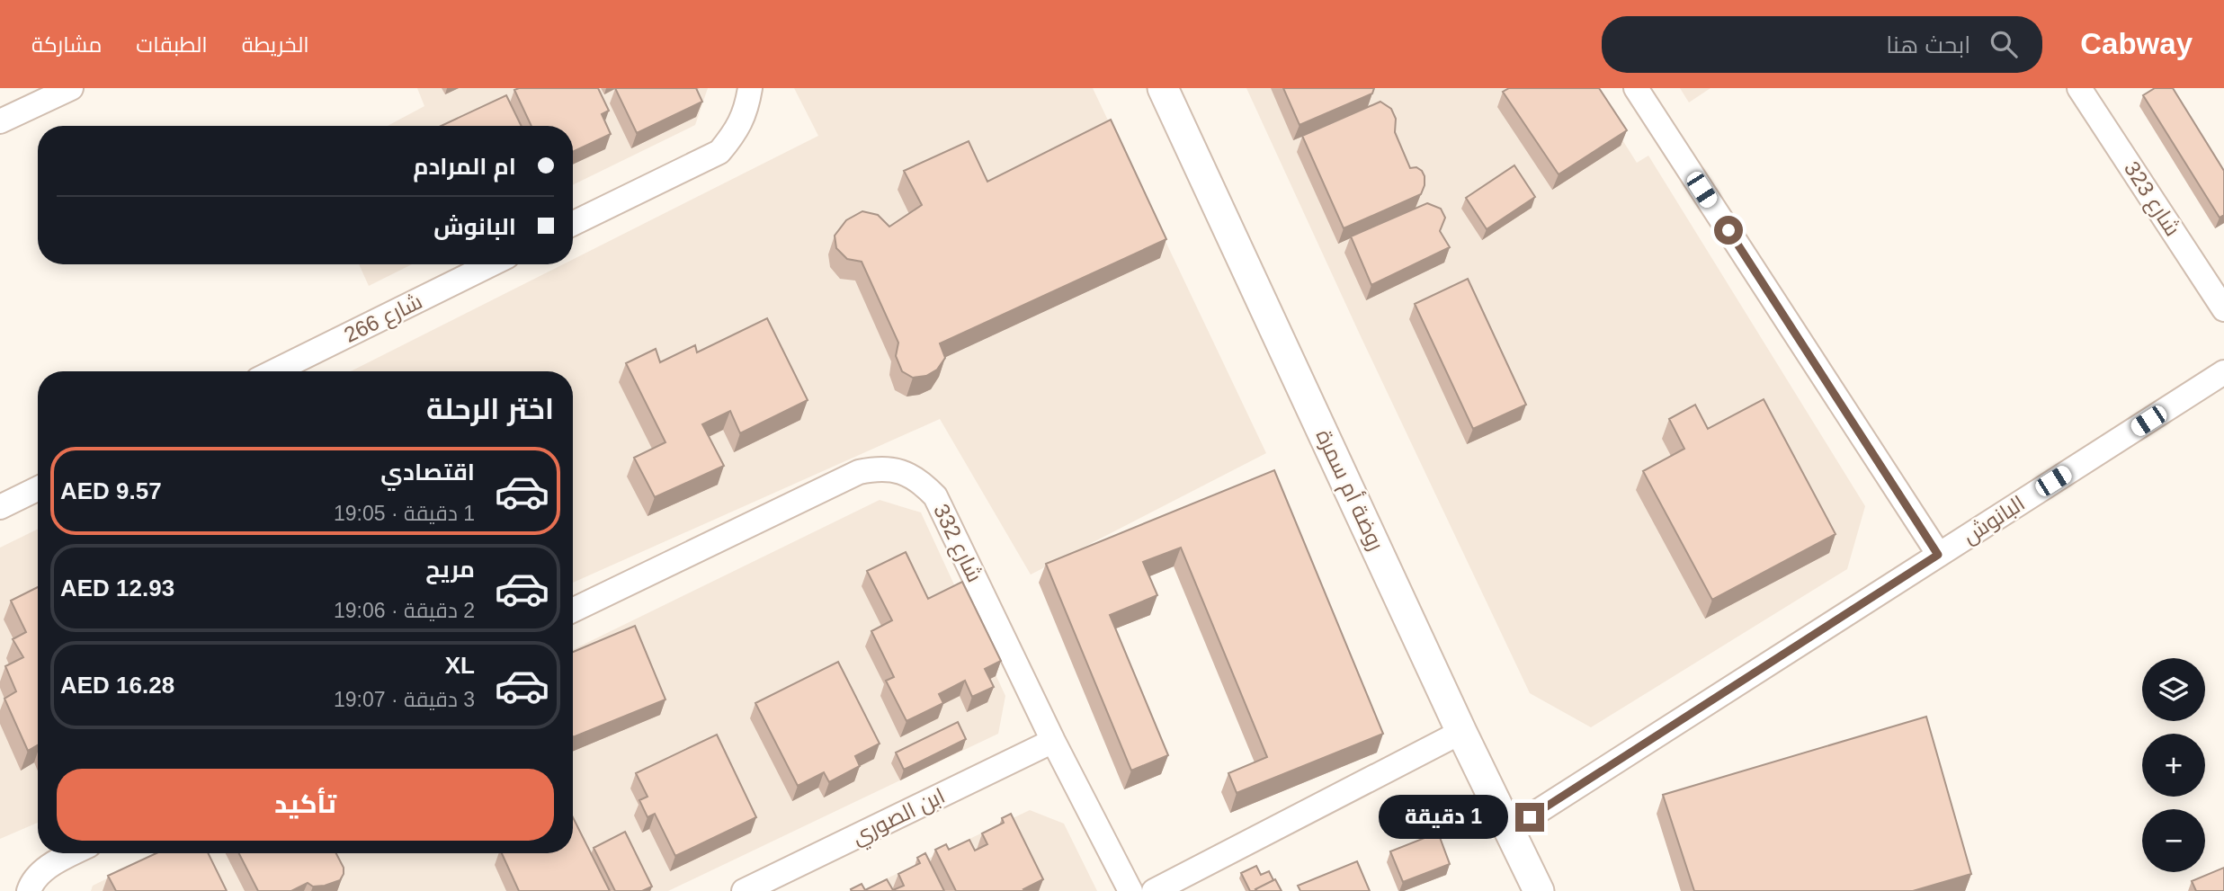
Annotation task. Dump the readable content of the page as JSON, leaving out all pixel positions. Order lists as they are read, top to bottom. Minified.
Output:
{"streets":{"street":["شارع 323","شارع 266","روضة أم سمرة","البانوش","شارع 332","ابن الصوري"]},"crossings":[["روضة أم سمرة","البانوش"],["شارع 332","ابن الصوري"]],"page":{"header":"Cabway","search":"ابحث هنا","nav":["الخريطة","الطبقات","مشاركة"],"banner":["ام المرادم","البانوش"],"heading":"اختر الرحلة","list":[{"name":"اقتصادي","note":"1 دقيقة · 19:05","value":"AED 9.57"},{"name":"مريح","note":"2 دقيقة · 19:06","value":"AED 12.93"},{"name":"XL","note":"3 دقيقة · 19:07","value":"AED 16.28"}],"map_buttons":["+","−"],"buttons":"تأكيد","bubble":"1 دقيقة"}}
